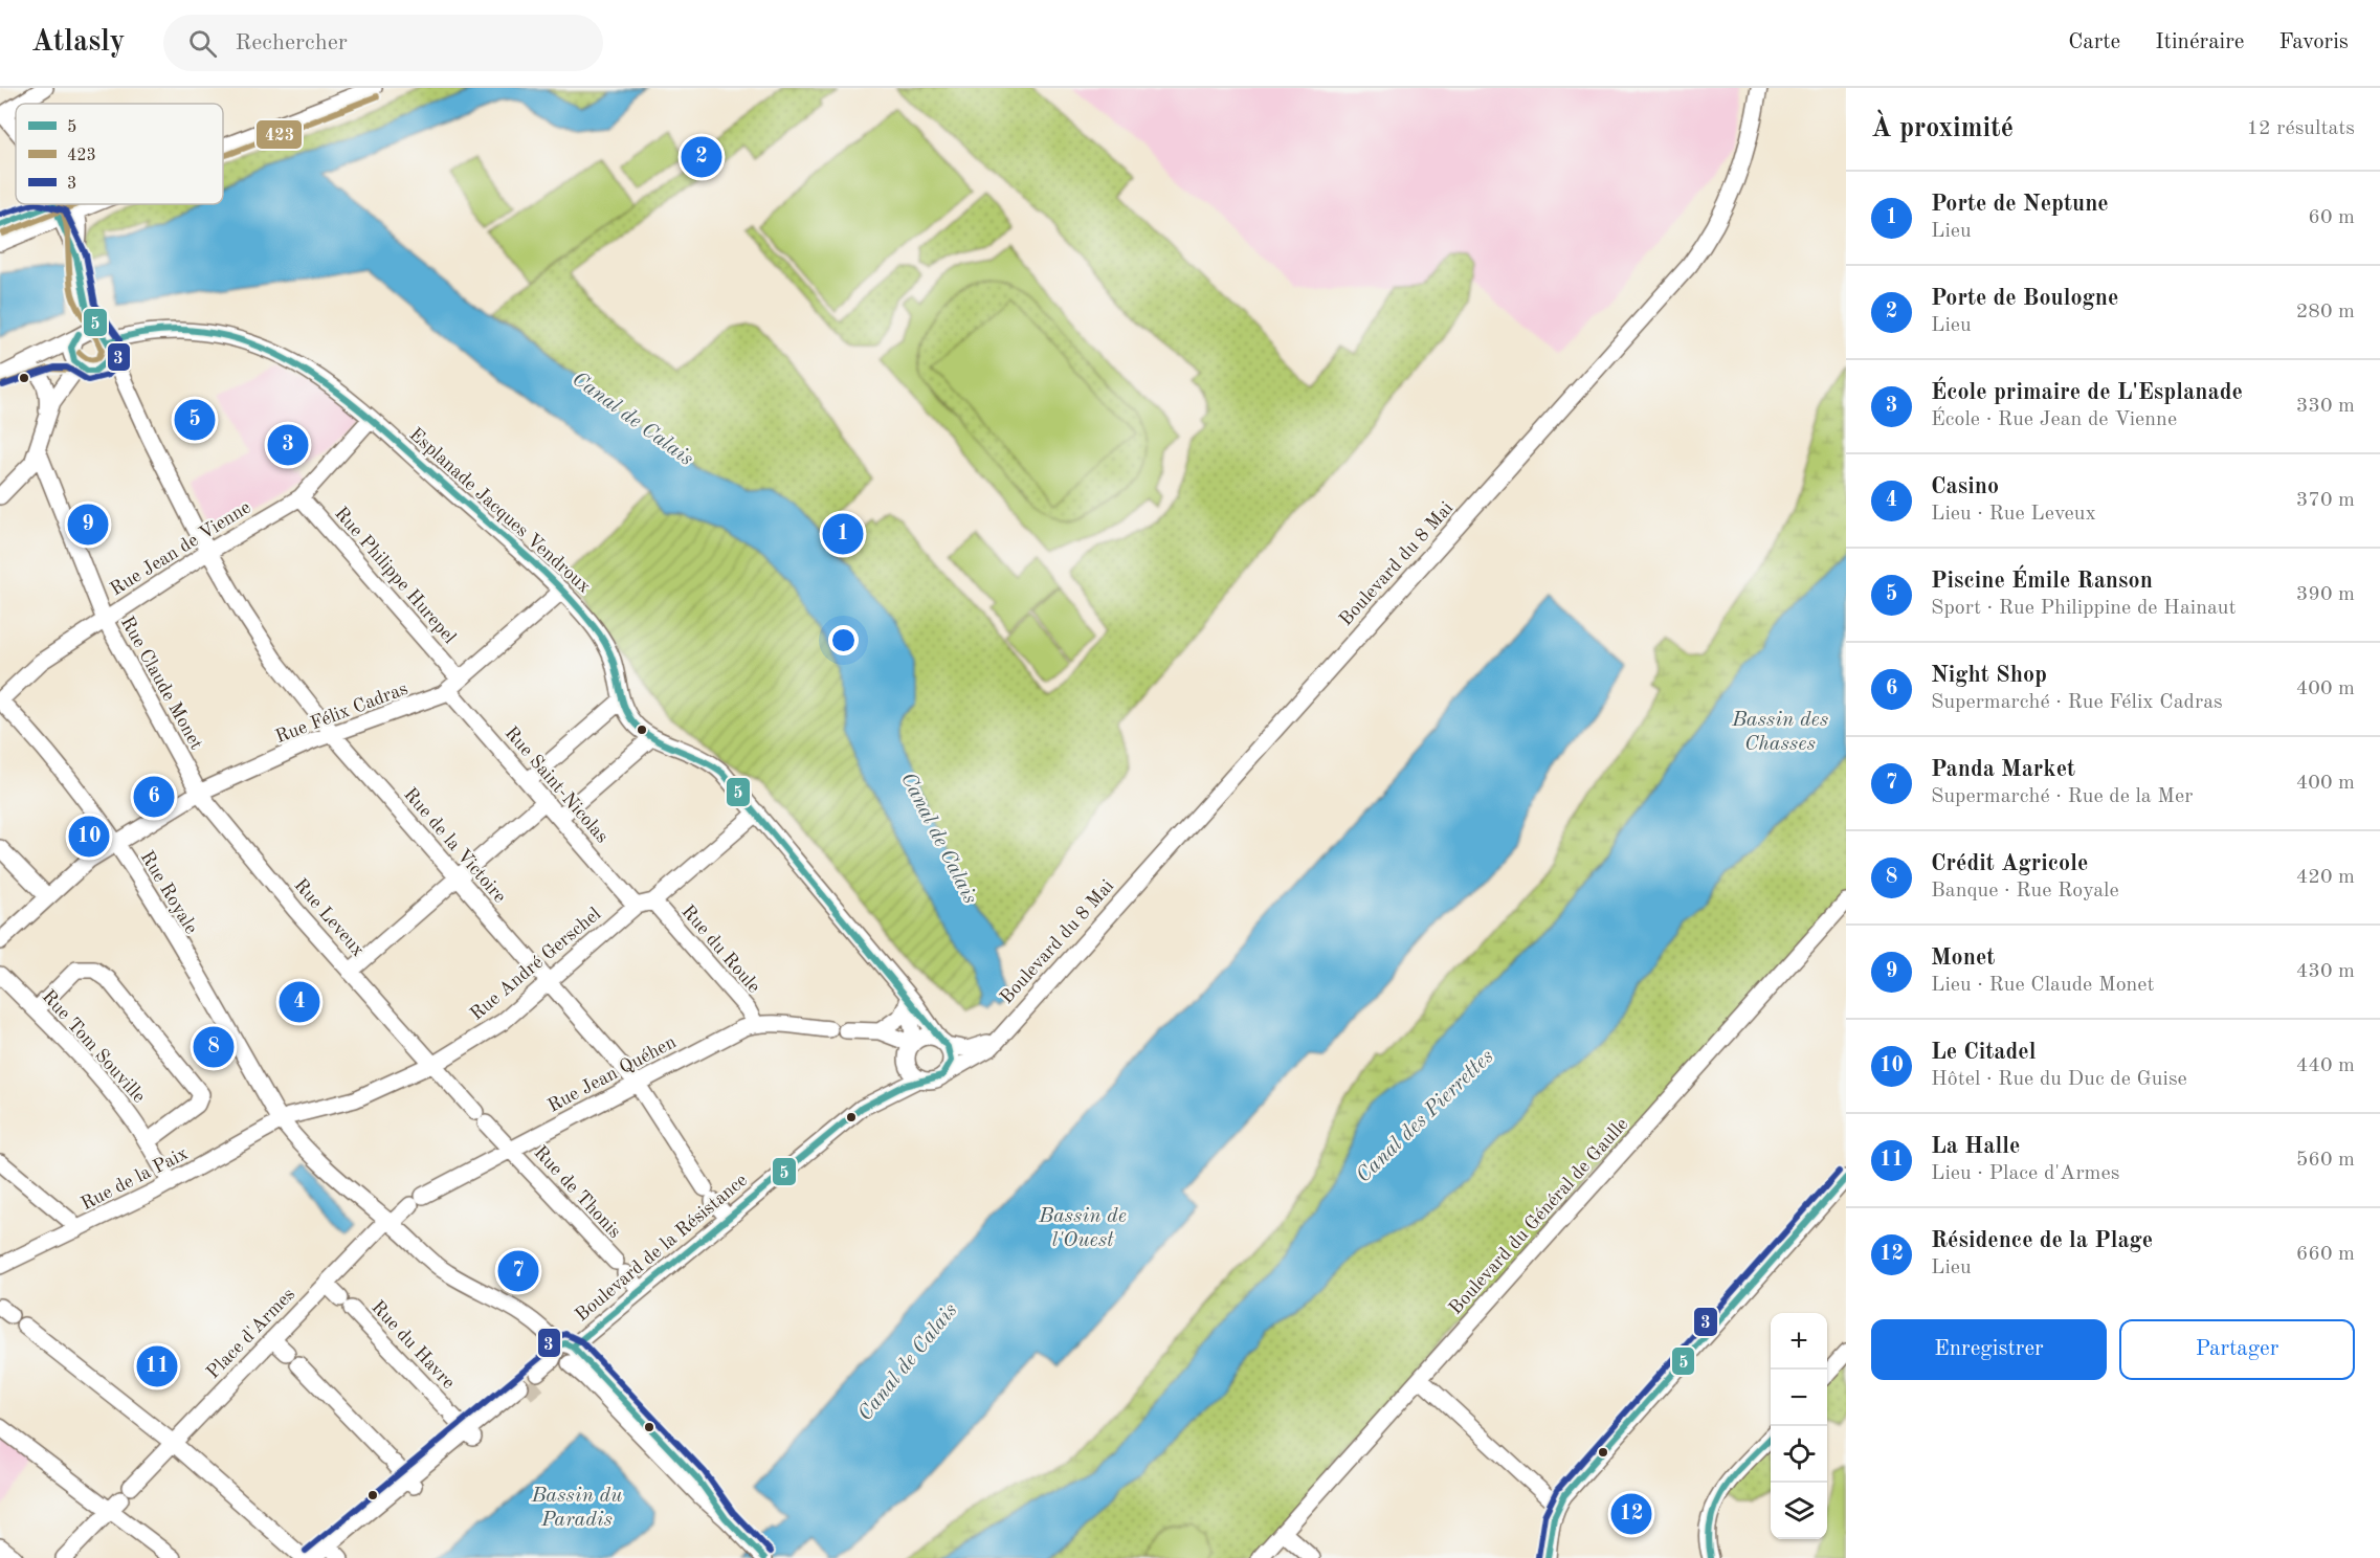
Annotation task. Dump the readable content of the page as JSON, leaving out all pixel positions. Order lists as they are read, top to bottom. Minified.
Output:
{"streets":{"street":["Esplanade Jacques Vendroux","Rue Jean de Vienne","Boulevard du 8 Mai","Rue Philippe Hurepel","Rue Claude Monet","Rue Félix Cadras","Rue Saint-Nicolas","Rue de la Victoire","Rue Royale","Rue Leveux","Rue du Roule","Rue André Gerschel","Rue Tom Souville","Rue Jean Quéhen","Rue de la Paix","Rue de Thonis","Boulevard du Général de Gaulle","Boulevard de la Résistance","Place d'Armes","Rue du Havre"]},"crossings":[["Esplanade Jacques Vendroux","Rue Jean de Vienne"],["Esplanade Jacques Vendroux","Boulevard du 8 Mai"],["Esplanade Jacques Vendroux","Rue Félix Cadras"],["Esplanade Jacques Vendroux","Rue de la Victoire"],["Esplanade Jacques Vendroux","Rue André Gerschel"],["Esplanade Jacques Vendroux","Rue Jean Quéhen"],["Esplanade Jacques Vendroux","Boulevard de la Résistance"],["Rue Jean de Vienne","Rue Philippe Hurepel"],["Rue Jean de Vienne","Rue Claude Monet"],["Rue Jean de Vienne","Rue de la Victoire"],["Rue Jean de Vienne","Rue Royale"],["Boulevard du 8 Mai","Rue Jean Quéhen"],["Boulevard du 8 Mai","Boulevard de la Résistance"],["Rue Philippe Hurepel","Rue Félix Cadras"],["Rue Philippe Hurepel","Rue Saint-Nicolas"],["Rue Claude Monet","Rue Félix Cadras"],["Rue Claude Monet","Rue Leveux"],["Rue Félix Cadras","Rue Saint-Nicolas"],["Rue Félix Cadras","Rue de la Victoire"],["Rue Félix Cadras","Rue Royale"],["Rue Félix Cadras","Rue Leveux"],["Rue Saint-Nicolas","Rue André Gerschel"],["Rue de la Victoire","Rue André Gerschel"],["Rue de la Victoire","Rue Jean Quéhen"],["Rue de la Victoire","Boulevard de la Résistance"],["Rue Royale","Rue André Gerschel"],["Rue Royale","Rue de la Paix"],["Rue Leveux","Rue André Gerschel"],["Rue Leveux","Rue de Thonis"],["Rue du Roule","Rue André Gerschel"],["Rue du Roule","Rue Jean Quéhen"],["Rue André Gerschel","Rue de la Paix"],["Rue Tom Souville","Rue de la Paix"],["Rue Jean Quéhen","Rue de Thonis"],["Rue Jean Quéhen","Boulevard de la Résistance"],["Rue Jean Quéhen","Place d'Armes"],["Rue de Thonis","Boulevard de la Résistance"],["Place d'Armes","Rue du Havre"]],"water":["Canal de Calais","Bassin des Chasses","Canal des Pierrettes","Bassin de l'Ouest","Bassin du Paradis"],"lines":["transit line 423","transit line 5","transit line 3"],"legend":["5","423","3"],"page":{"header":"Atlasly","search":"Rechercher","nav":["Carte","Itinéraire","Favoris"],"heading":["À proximité","12 résultats"],"pins":["2","5","3","9","1","6","10","4","8","7","11","12"],"list":[{"mark":"1","name":"Porte de Neptune","note":"Lieu","value":"60 m"},{"mark":"2","name":"Porte de Boulogne","note":"Lieu","value":"280 m"},{"mark":"3","name":"École primaire de L'Esplanade","note":"École · Rue Jean de Vienne","value":"330 m"},{"mark":"4","name":"Casino","note":"Lieu · Rue Leveux","value":"370 m"},{"mark":"5","name":"Piscine Émile Ranson","note":"Sport · Rue Philippine de Hainaut","value":"390 m"},{"mark":"6","name":"Night Shop","note":"Supermarché · Rue Félix Cadras","value":"400 m"},{"mark":"7","name":"Panda Market","note":"Supermarché · Rue de la Mer","value":"400 m"},{"mark":"8","name":"Crédit Agricole","note":"Banque · Rue Royale","value":"420 m"},{"mark":"9","name":"Monet","note":"Lieu · Rue Claude Monet","value":"430 m"},{"mark":"10","name":"Le Citadel","note":"Hôtel · Rue du Duc de Guise","value":"440 m"},{"mark":"11","name":"La Halle","note":"Lieu · Place d'Armes","value":"560 m"},{"mark":"12","name":"Résidence de la Plage","note":"Lieu","value":"660 m"}],"buttons":["Enregistrer","Partager"],"map_buttons":["+","−"]}}
